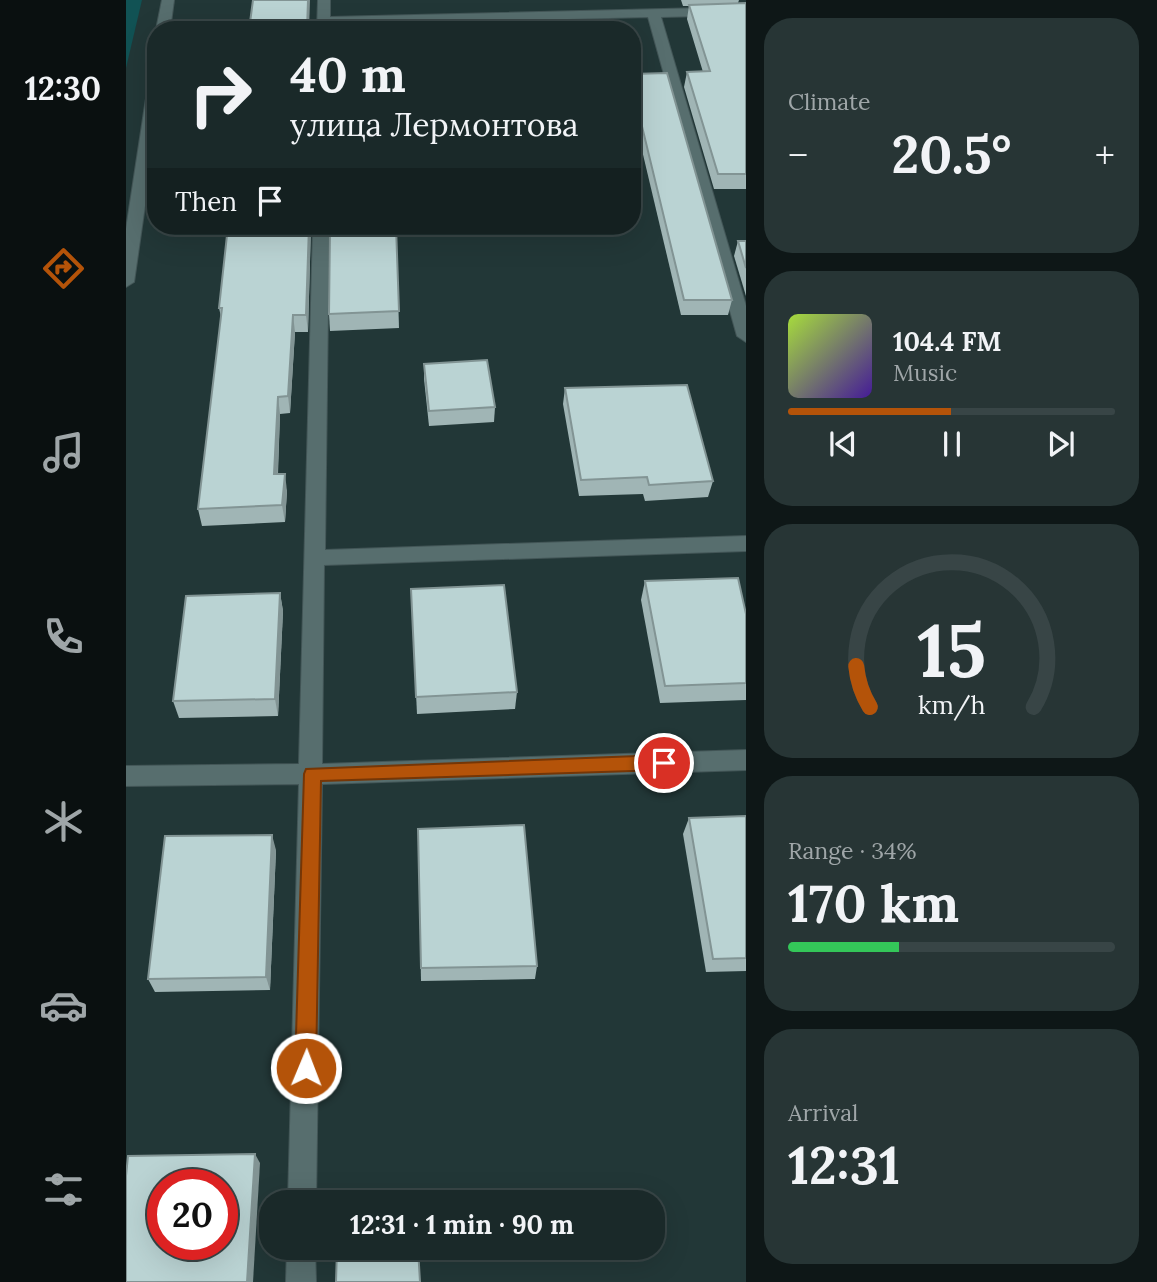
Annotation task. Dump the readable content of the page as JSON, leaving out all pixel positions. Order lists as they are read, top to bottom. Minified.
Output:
{"page":{"tabs":"12:30","tile":["Climate",["Range · 34%","170 km"],["Arrival","12:31"]],"turn":["40 m","улица Лермонтова"],"heat":["−","20.5°","+"],"then":"Then","song":["104.4 FM","Music"],"limit":"20","trip":"12:31 · 1 min · 90 m","gauge":["15","km/h"]}}
